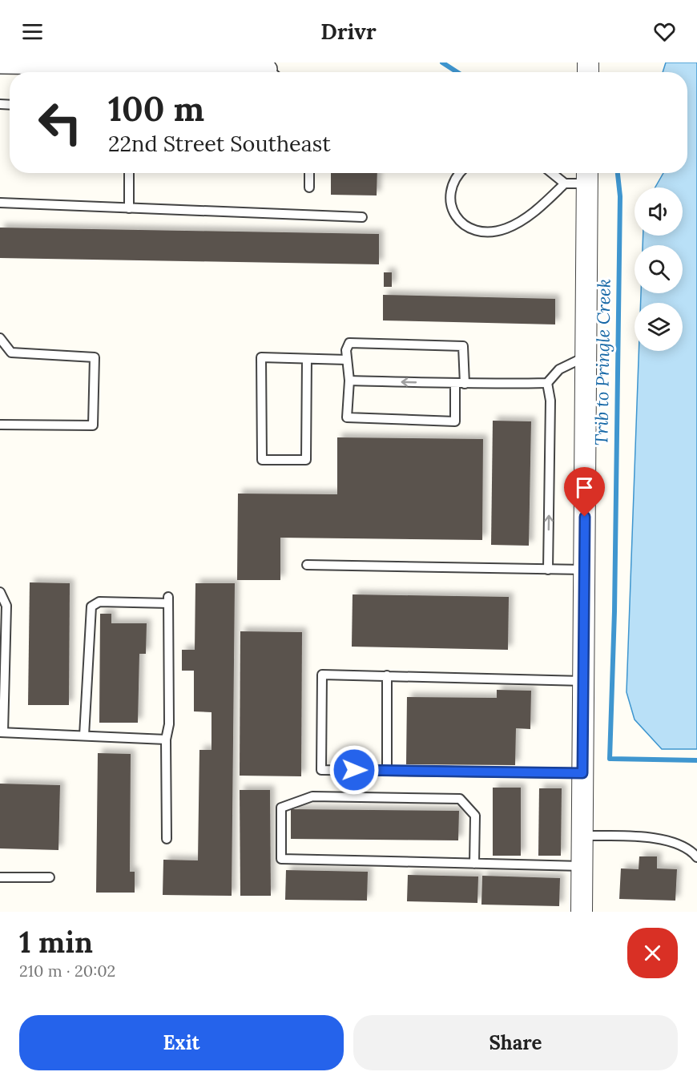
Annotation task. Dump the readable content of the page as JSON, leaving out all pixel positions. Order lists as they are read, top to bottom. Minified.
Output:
{"water":["Trib to Pringle Creek"],"page":{"header":"Drivr","turn":["100 m","22nd Street Southeast"],"heading":["1 min","210 m · 20:02"],"buttons":["Exit","Share"]}}
